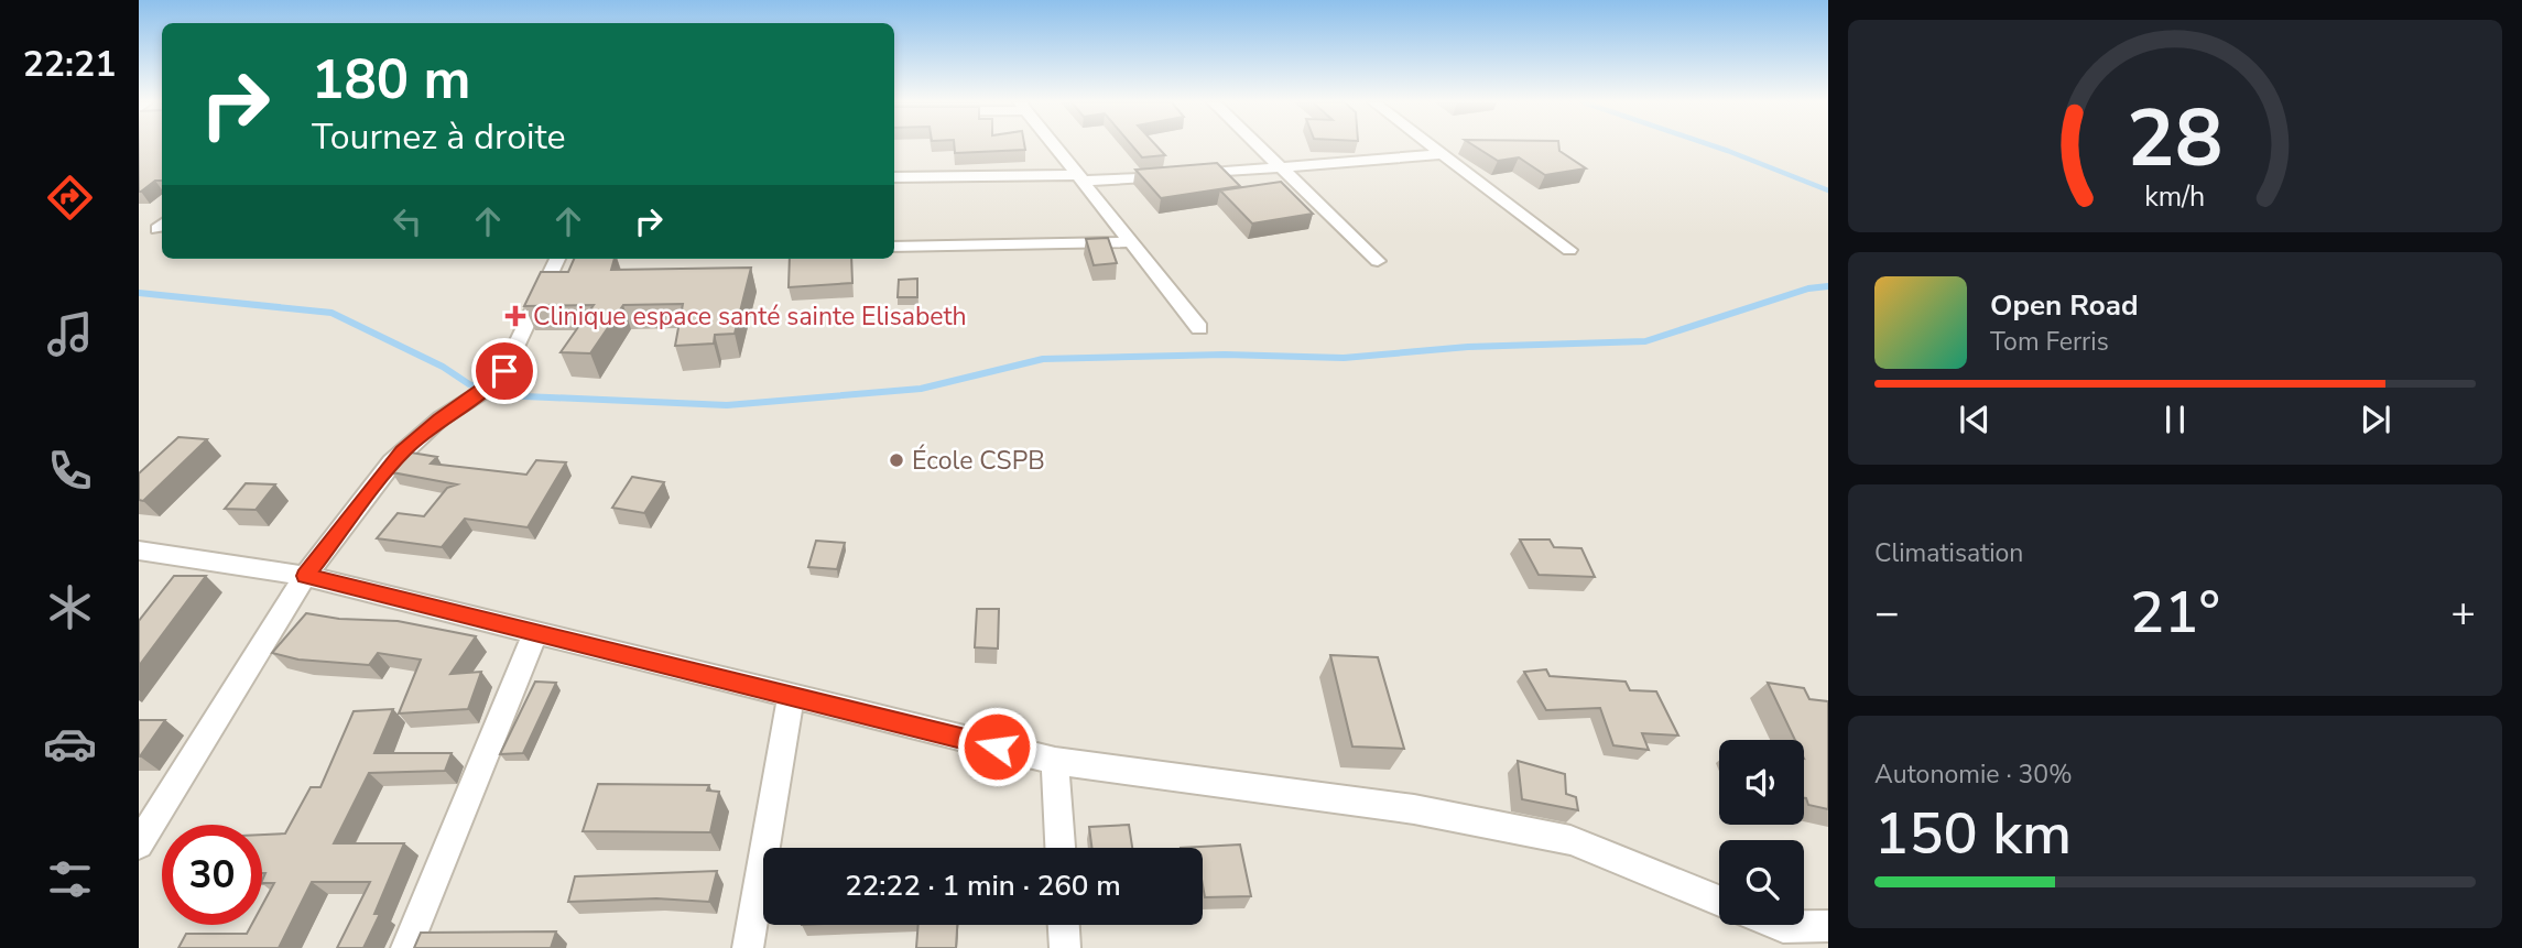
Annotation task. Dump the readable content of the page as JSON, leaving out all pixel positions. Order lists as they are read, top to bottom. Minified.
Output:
{"places":{"health":["Clinique espace santé sainte Elisabeth"],"other":["École CSPB"]},"page":{"tabs":"22:21","turn":["180 m","Tournez à droite"],"song":["Open Road","Tom Ferris"],"tile":["Climatisation",["Autonomie · 30%","150 km"]],"heat":["−","21°","+"],"limit":"30","trip":"22:22 · 1 min · 260 m","gauge":["28","km/h"]}}
